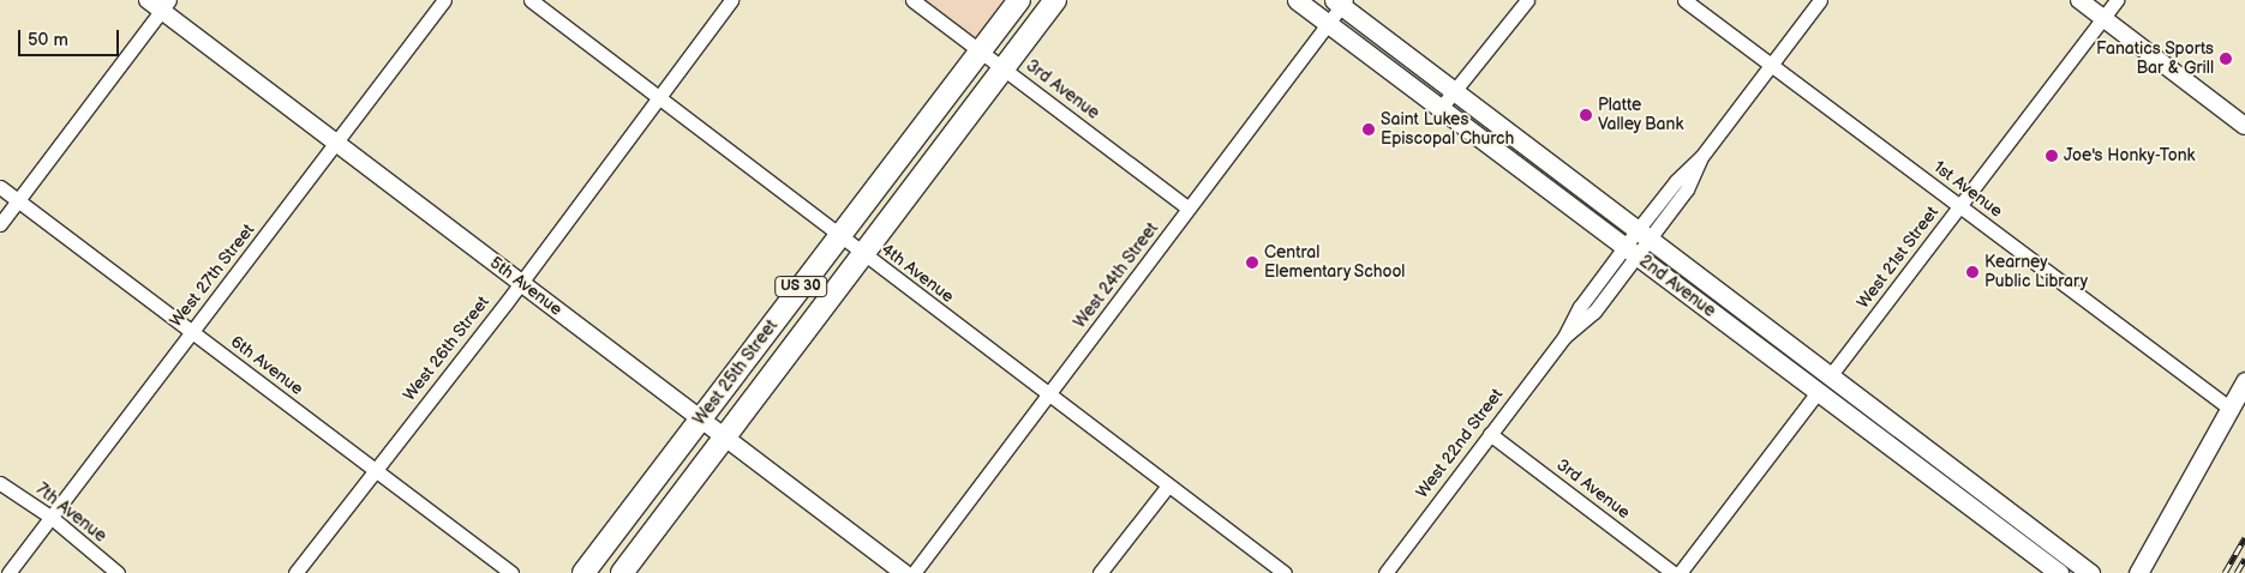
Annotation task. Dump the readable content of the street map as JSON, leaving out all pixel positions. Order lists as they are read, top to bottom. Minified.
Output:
{"streets":{"main road":["US 30","2nd Avenue","West 25th Street"],"street":["3rd Avenue","1st Avenue","West 21st Street","4th Avenue","West 27th Street","West 24th Street","5th Avenue","West 26th Street","6th Avenue","West 22nd Street","7th Avenue"]},"crossings":[["3rd Avenue","West 24th Street"],["3rd Avenue","West 25th Street"],["3rd Avenue","West 22nd Street"],["1st Avenue","West 21st Street"],["1st Avenue","West 22nd Street"],["West 21st Street","2nd Avenue"],["4th Avenue","West 24th Street"],["4th Avenue","West 26th Street"],["4th Avenue","West 25th Street"],["West 27th Street","5th Avenue"],["West 27th Street","6th Avenue"],["West 27th Street","7th Avenue"],["West 24th Street","2nd Avenue"],["5th Avenue","West 26th Street"],["5th Avenue","West 25th Street"],["2nd Avenue","West 22nd Street"],["West 26th Street","6th Avenue"]],"places":["Fanatics Sports Bar & Grill","Platte Valley Bank","Saint Lukes Episcopal Church","Joe's Honky-Tonk","Central Elementary School","Kearney Public Library"],"scale_bar":"50 m"}
